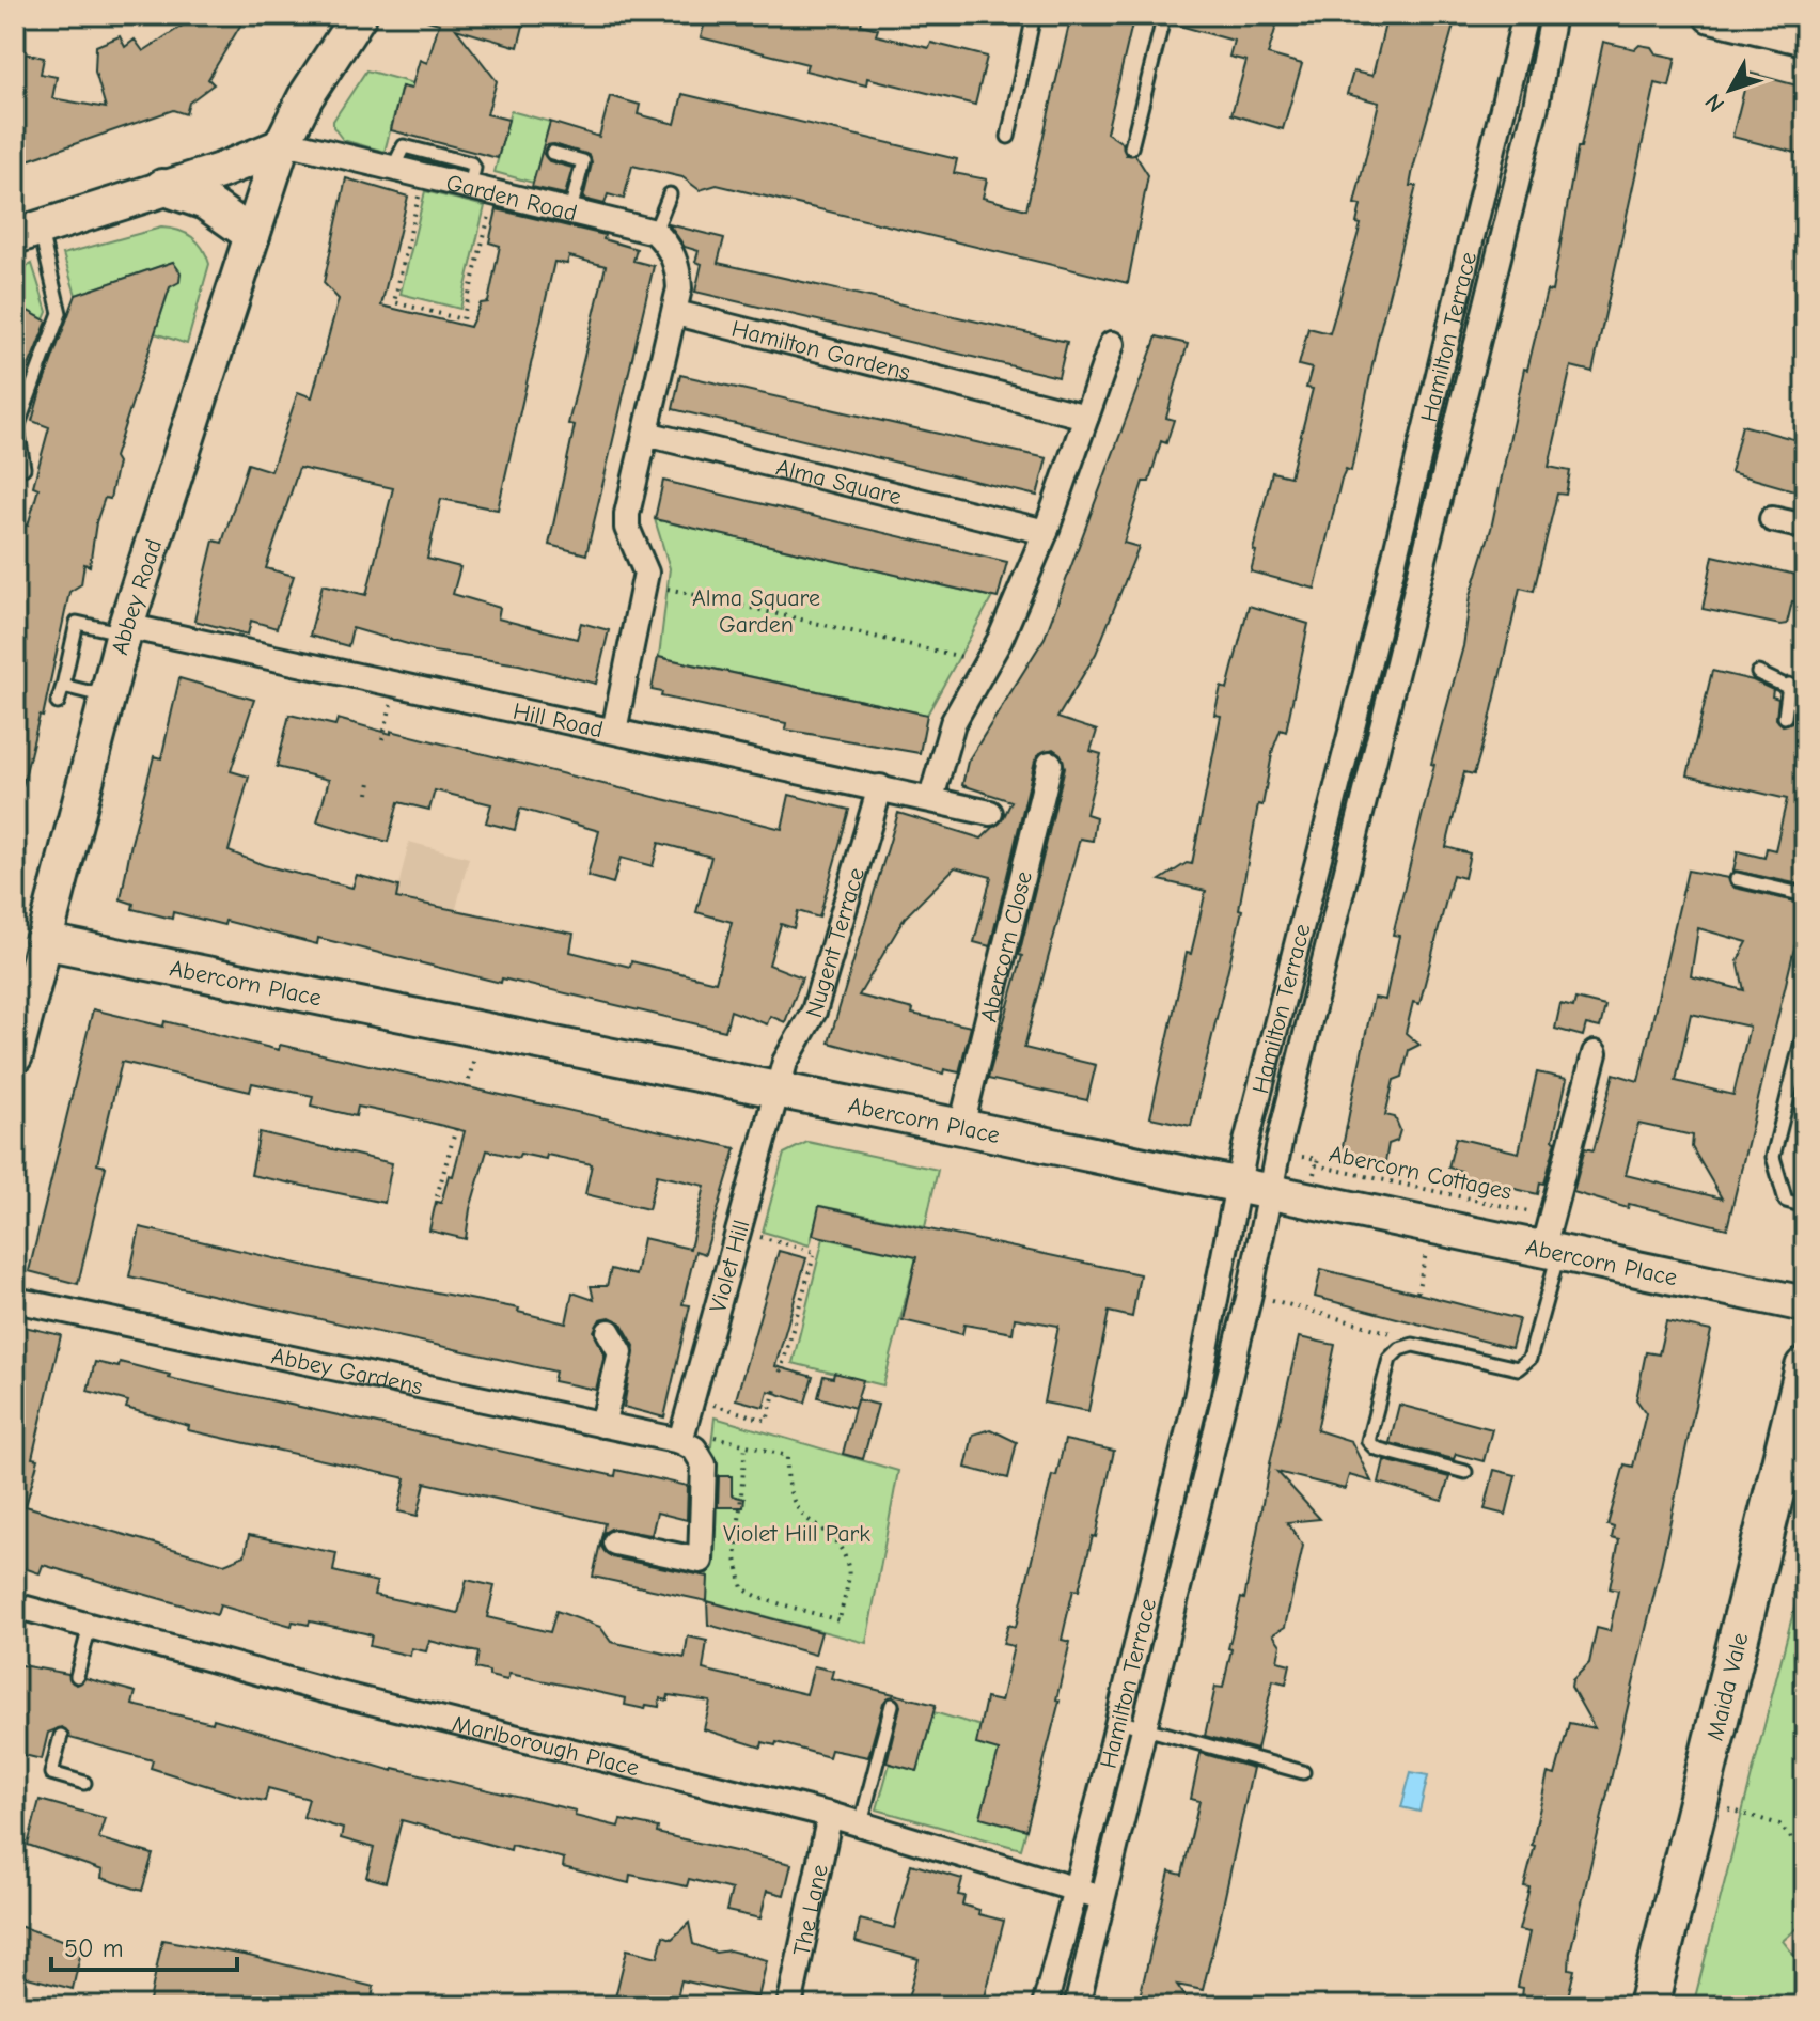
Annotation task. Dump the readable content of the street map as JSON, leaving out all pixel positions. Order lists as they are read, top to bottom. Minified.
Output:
{"streets":{"main road":["Maida Vale"],"street":["Garden Road","Hamilton Terrace","Hamilton Gardens","Alma Square","Abbey Road","Hill Road","Nugent Terrace","Abercorn Close","Abercorn Place","Violet Hill","Abbey Gardens","Marlborough Place","The Lane"],"path":["Abercorn Cottages"]},"crossings":[["Garden Road","Abbey Road"],["Hamilton Terrace","Abercorn Place"],["Hamilton Terrace","Marlborough Place"],["Abbey Road","Hill Road"],["Abbey Road","Abercorn Place"],["Hill Road","Nugent Terrace"],["Nugent Terrace","Abercorn Place"],["Nugent Terrace","Violet Hill"],["Abercorn Close","Abercorn Place"],["Abercorn Place","Abercorn Cottages"],["Abercorn Place","Violet Hill"],["Violet Hill","Abbey Gardens"],["Marlborough Place","The Lane"]],"parks":["Alma Square Garden","Violet Hill Park"],"scale_bar":"50 m","north":"bottom left"}
